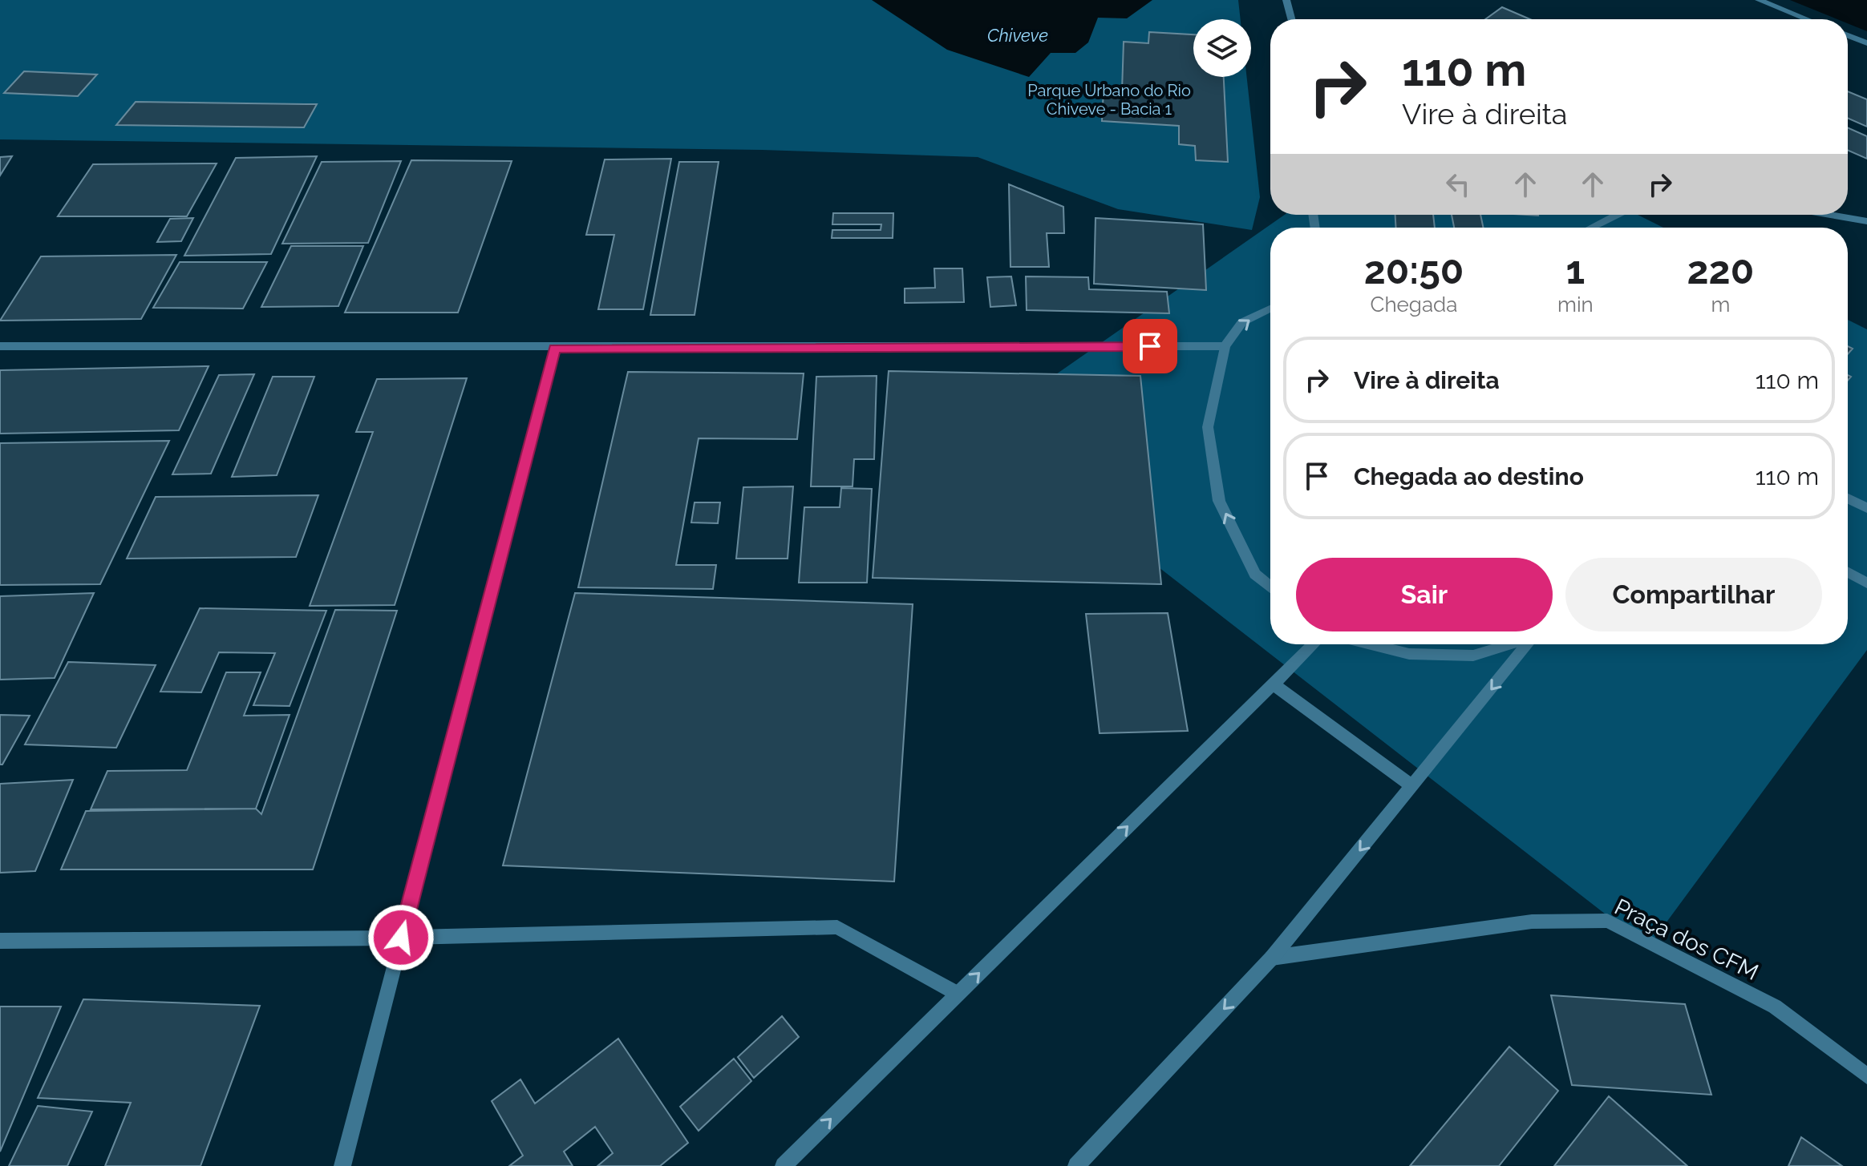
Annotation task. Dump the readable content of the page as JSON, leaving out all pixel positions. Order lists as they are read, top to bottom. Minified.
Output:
{"streets":{"street":["Praça dos CFM"]},"water":["Chiveve"],"parks":["Parque Urbano do Rio Chiveve - Bacia 1"],"page":{"turn":["110 m","Vire à direita"],"eta":["20:50","Chegada","1","min","220","m"],"list":[{"name":"Vire à direita","value":"110 m"},{"name":"Chegada ao destino","value":"110 m"}],"buttons":["Sair","Compartilhar"]}}
